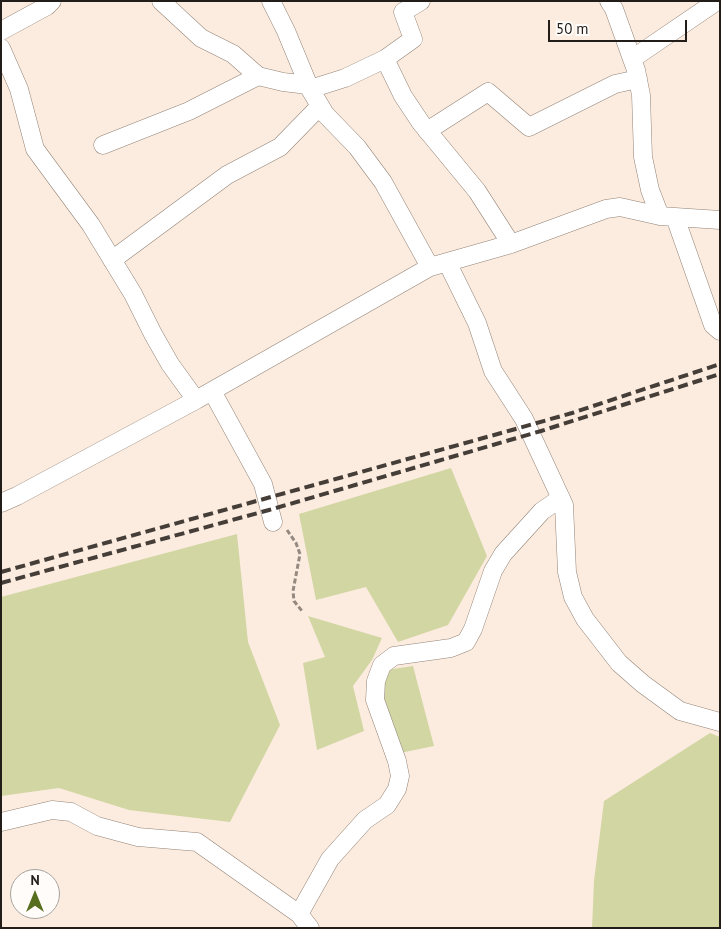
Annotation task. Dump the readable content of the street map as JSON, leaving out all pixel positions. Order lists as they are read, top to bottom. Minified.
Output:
{"scale_bar":"50 m","north":"top"}
